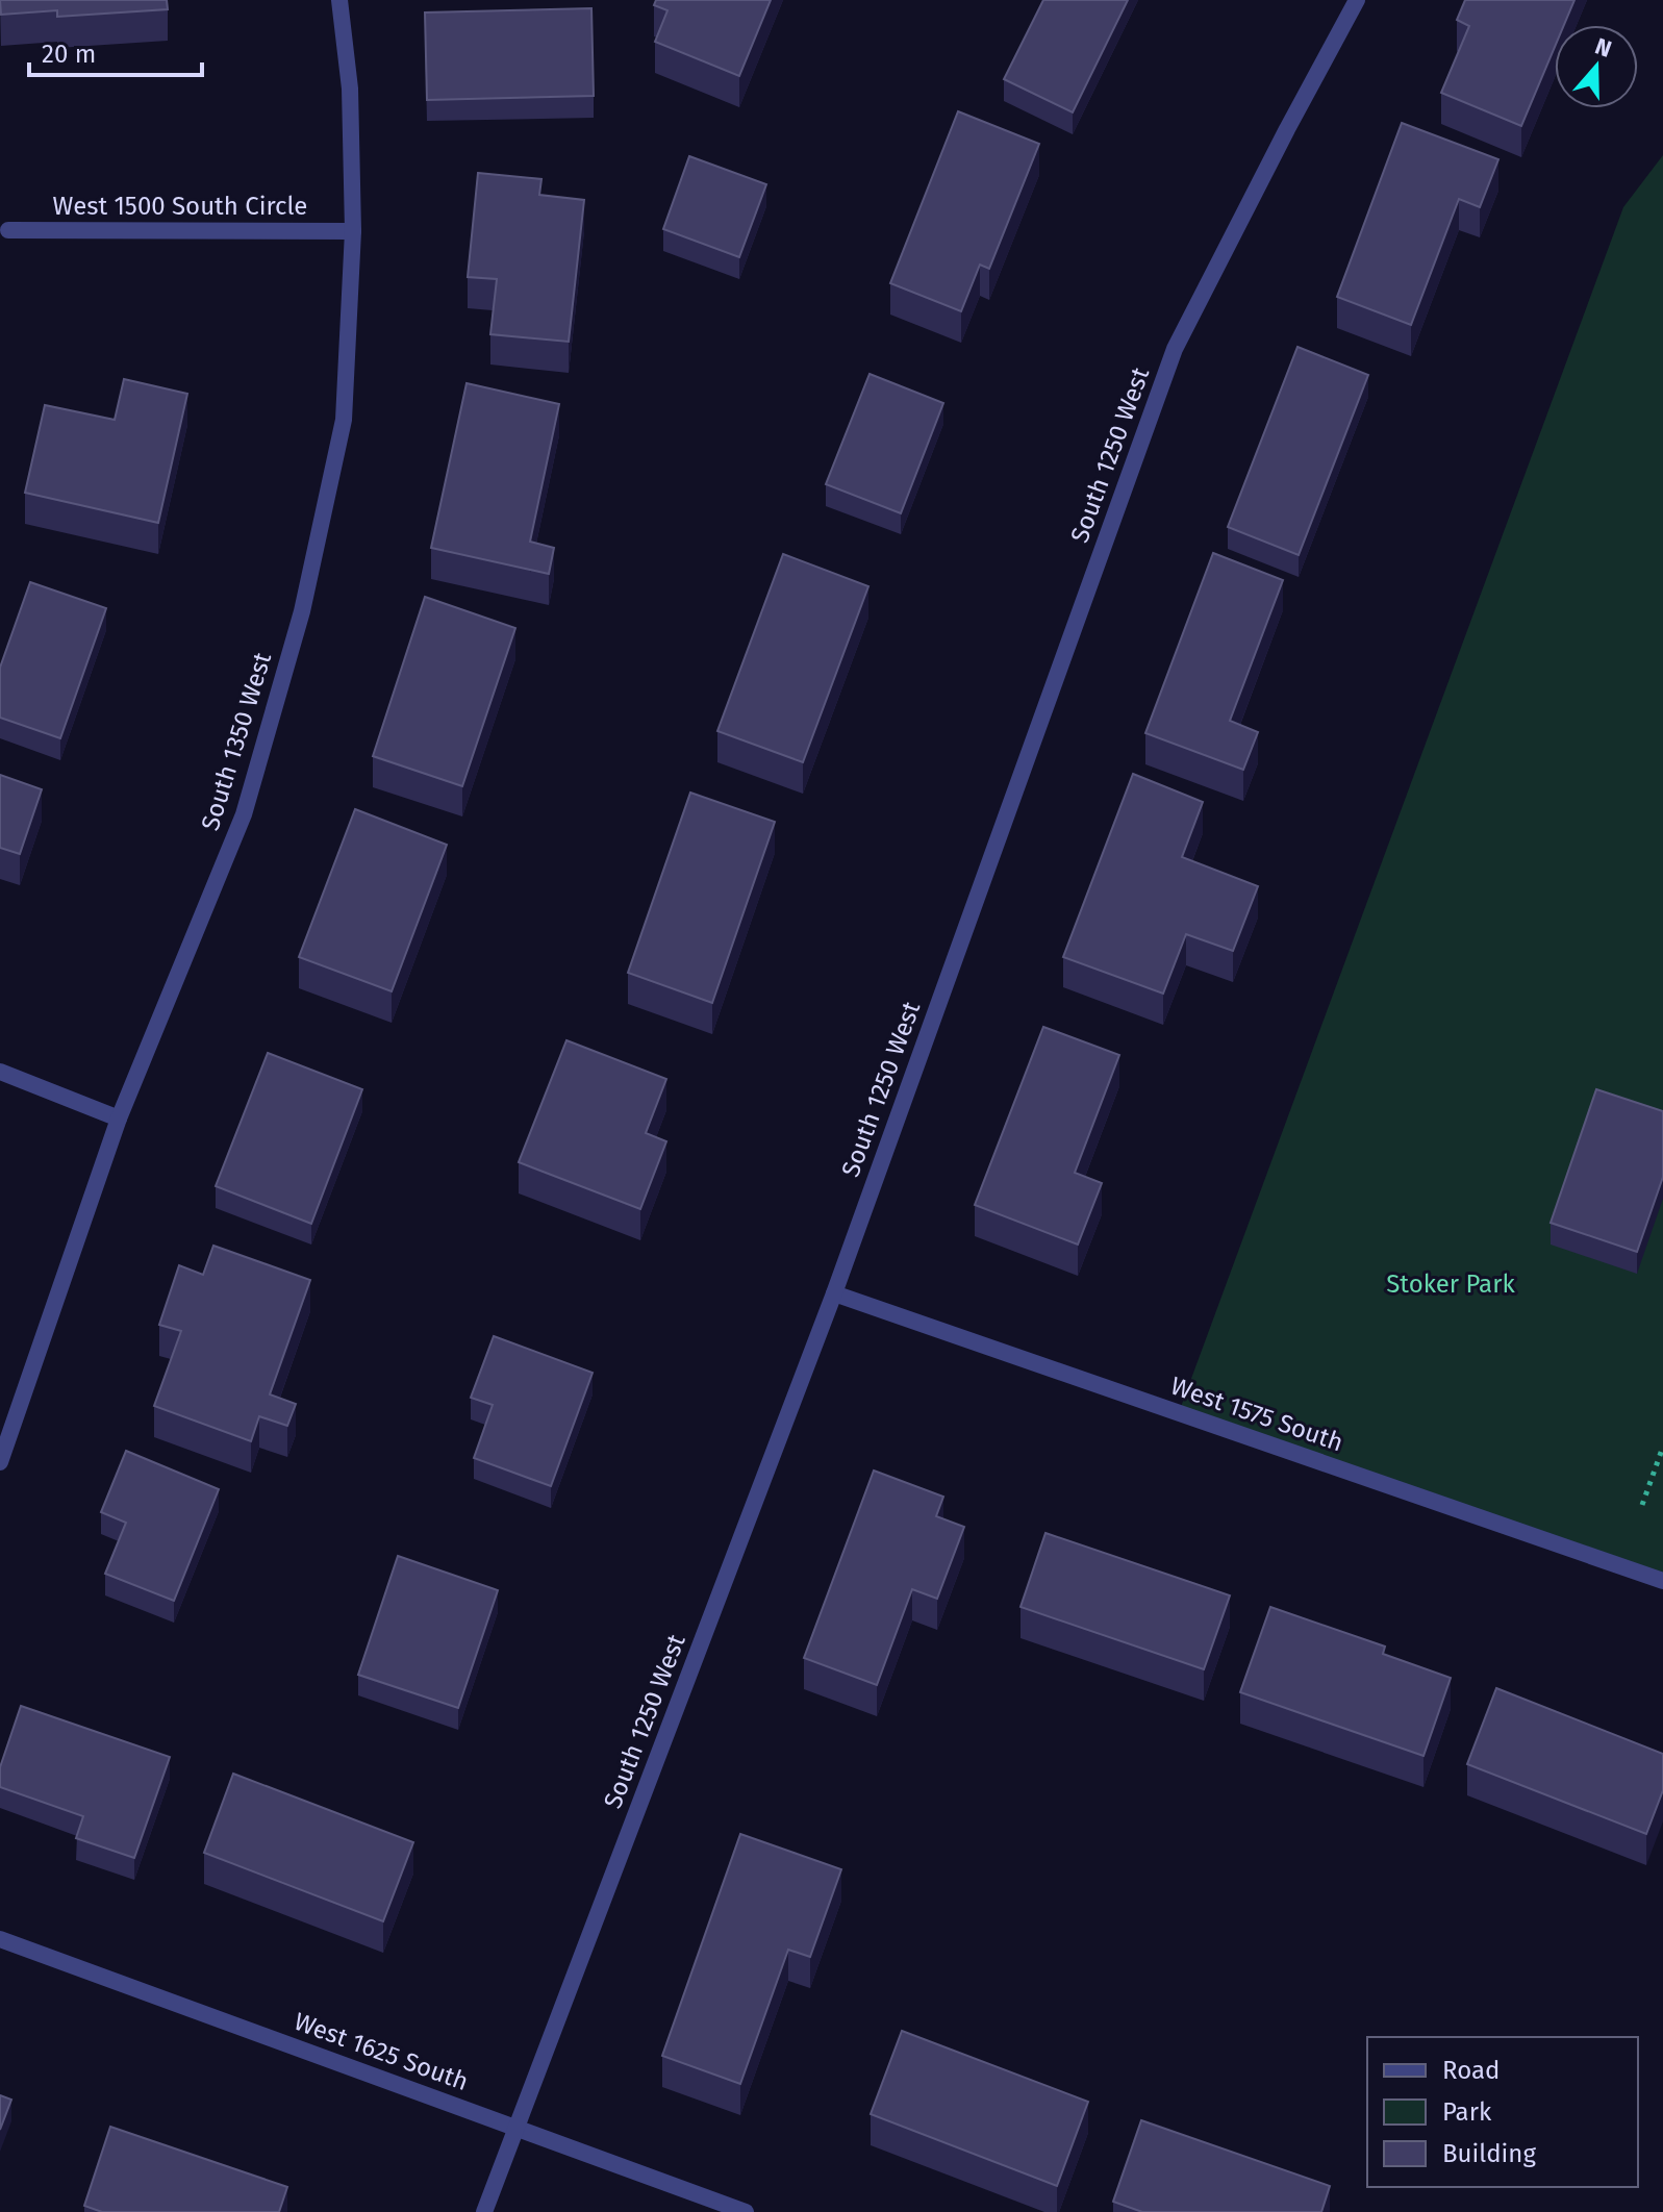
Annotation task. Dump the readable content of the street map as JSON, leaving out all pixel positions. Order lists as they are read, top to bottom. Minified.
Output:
{"streets":{"street":["West 1500 South Circle","South 1250 West","South 1350 West","West 1575 South","West 1625 South"]},"crossings":[["West 1500 South Circle","South 1350 West"],["South 1250 West","West 1575 South"],["South 1250 West","West 1625 South"]],"parks":["Stoker Park"],"legend":["Road","Park","Building"],"scale_bar":"20 m","north":"top"}
